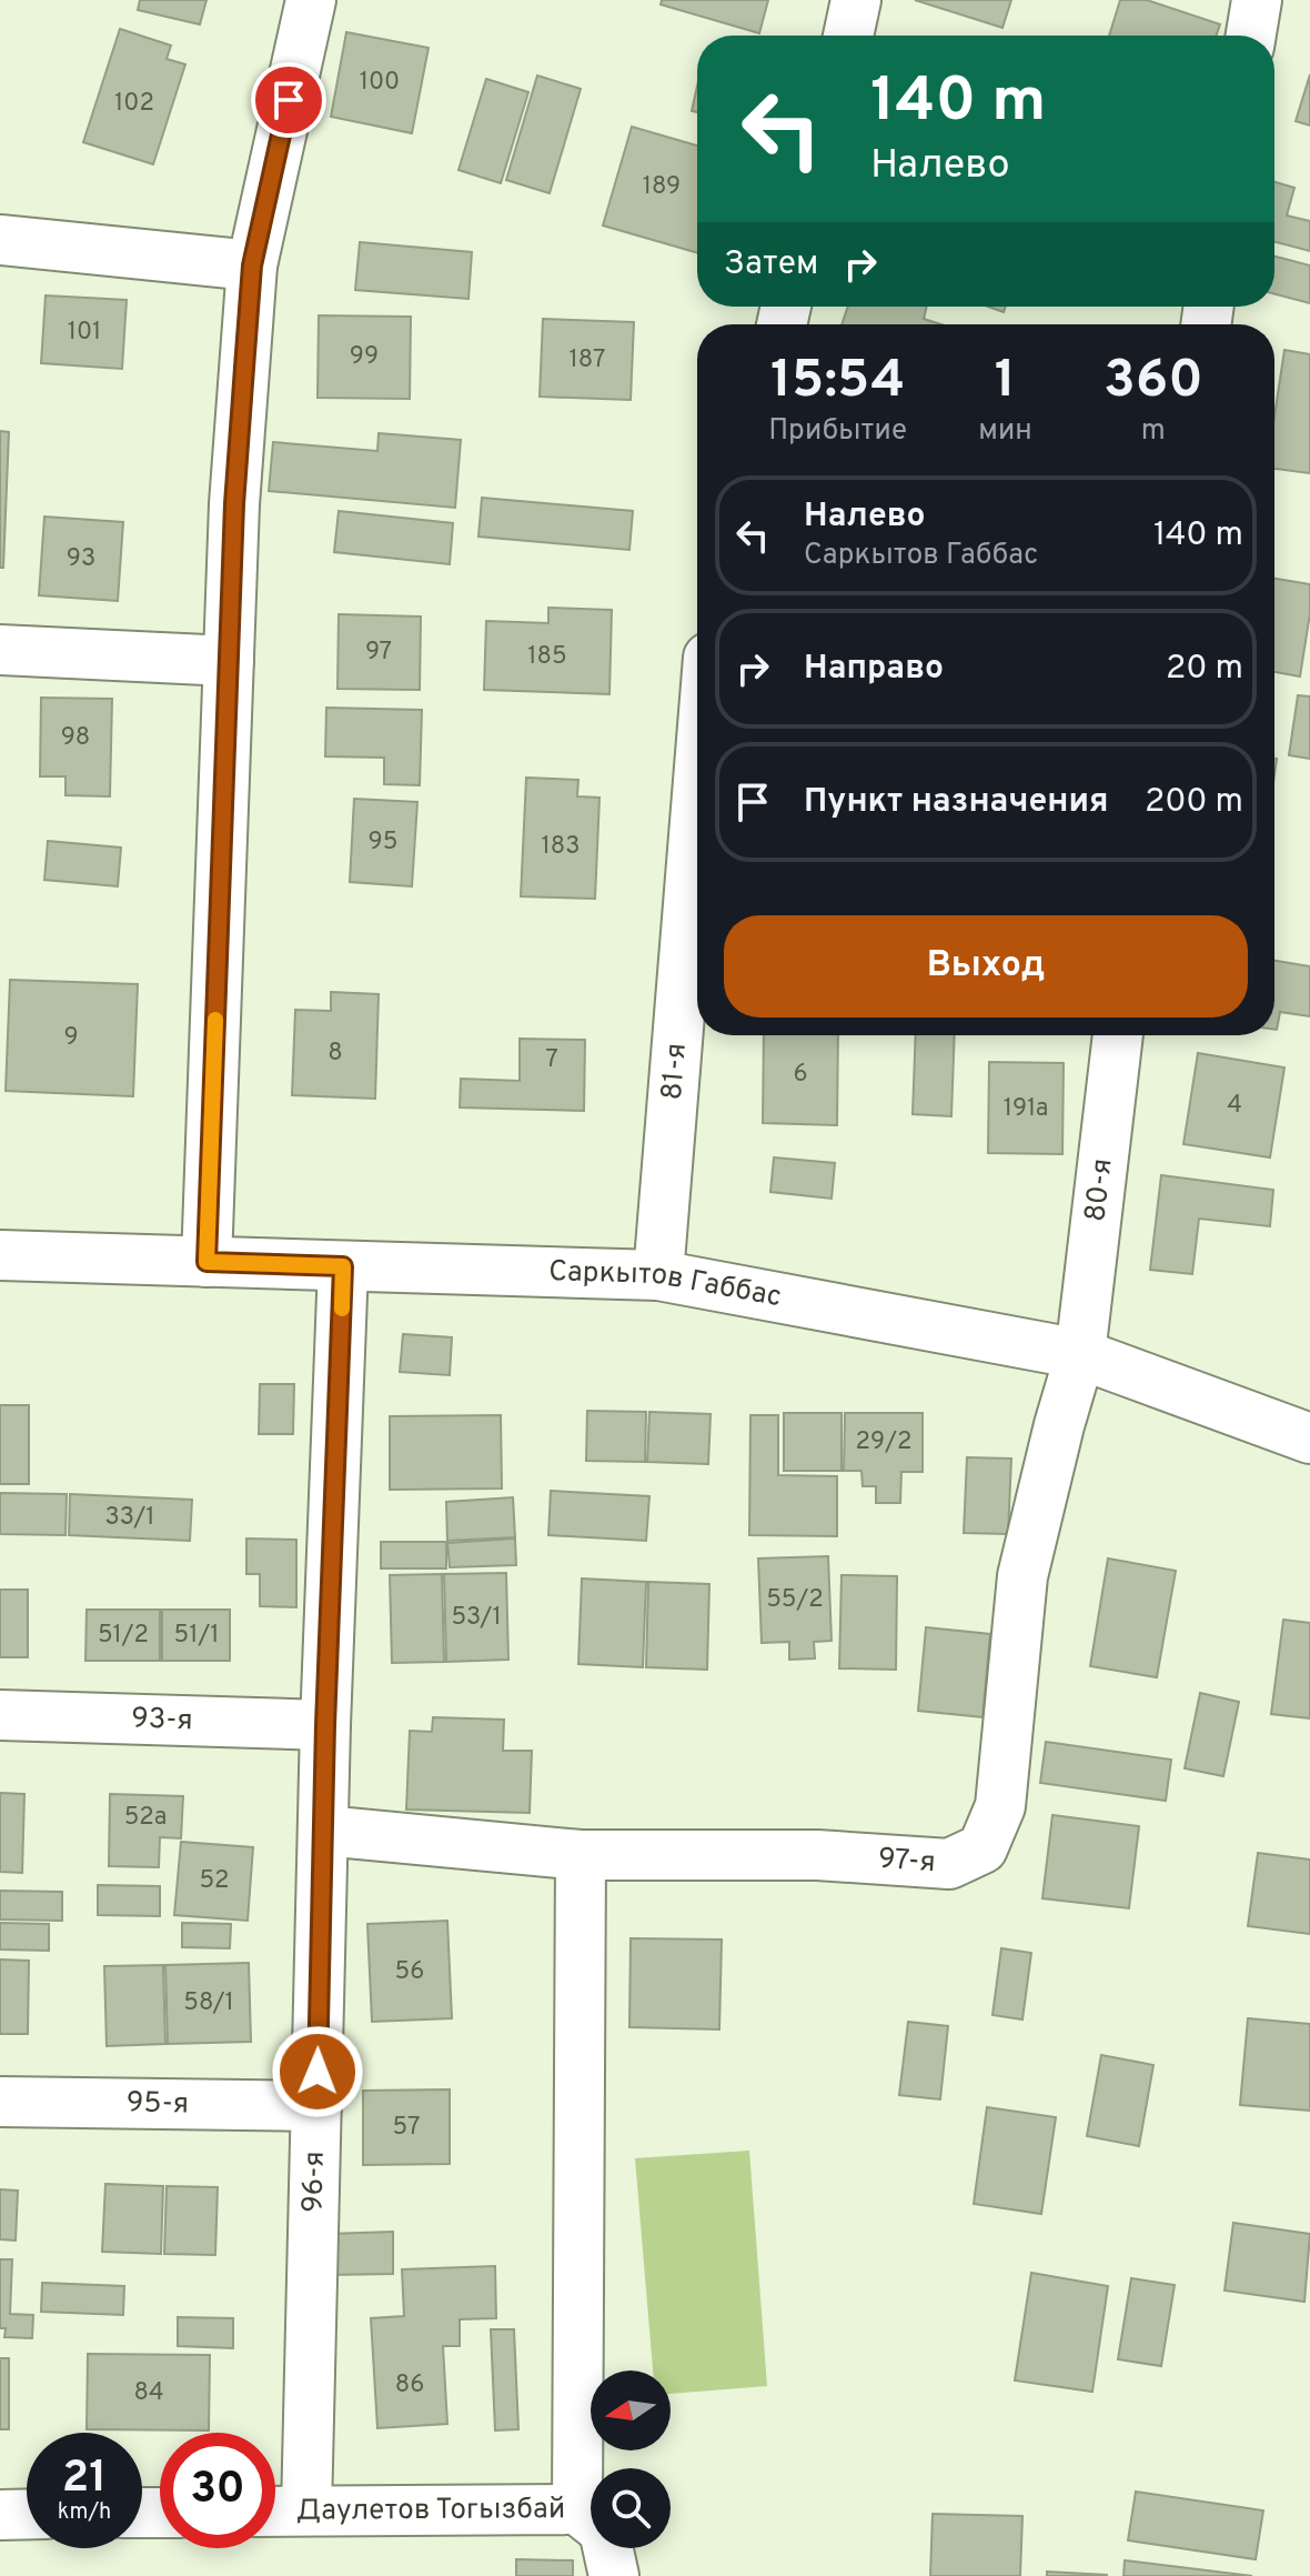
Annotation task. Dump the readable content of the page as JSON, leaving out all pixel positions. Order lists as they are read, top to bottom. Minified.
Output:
{"streets":{"street":["81-я","80-я","Саркытов Габбас","93-я","97-я","95-я","96-я","Даулетов Тогызбай"]},"crossings":[["81-я","Саркытов Габбас"],["80-я","Саркытов Габбас"],["80-я","97-я"],["Саркытов Габбас","97-я"],["Саркытов Габбас","96-я"],["93-я","96-я"],["97-я","96-я"],["95-я","96-я"],["96-я","Даулетов Тогызбай"]],"house_numbers":["100","102","189","101","99","187","93","97","185","98","95","183","9","8","7","6","4","191а","29/2","33/1","55/2","53/1","51/2","51/1","52а","52","56","58/1","57","86","84"],"north":"left","page":{"turn":["140 m","Налево"],"then":"Затем","eta":["15:54","Прибытие","1","мин","360","m"],"list":[{"name":"Налево","note":"Саркытов Габбас","value":"140 m"},{"name":"Направо","value":"20 m"},{"name":"Пункт назначения","value":"200 m"}],"buttons":"Выход","speed":"21 km/h","limit":"30"}}
